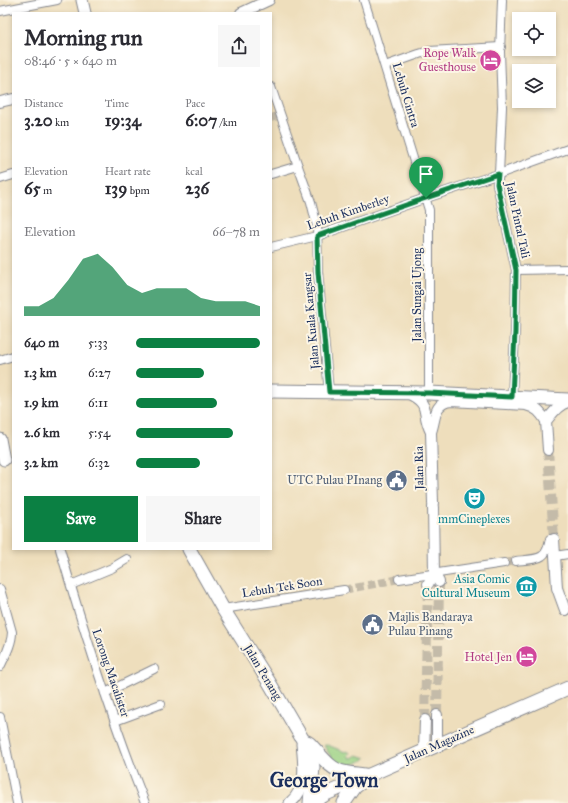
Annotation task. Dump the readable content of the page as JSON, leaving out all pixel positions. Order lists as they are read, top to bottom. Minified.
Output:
{"streets":{"main road":["Jalan Penang","Jalan Magazine"],"street":["Lebuh Cintra","Lebuh Kimberley","Jalan Pintal Tali","Jalan Sungai Ujong","Jalan Kuala Kangsar","Jalan Ria","Lebuh Tek Soon","Lorong Macalister"]},"crossings":[["Lebuh Cintra","Lebuh Kimberley"],["Lebuh Cintra","Jalan Sungai Ujong"],["Lebuh Kimberley","Jalan Pintal Tali"],["Lebuh Kimberley","Jalan Sungai Ujong"],["Lebuh Kimberley","Jalan Kuala Kangsar"],["Lebuh Tek Soon","Jalan Penang"],["Jalan Penang","Jalan Magazine"]],"districts":["George Town"],"places":{"hotel":["Rope Walk Guesthouse","Hotel Jen"],"public building":["UTC Pulau PInang","Majlis Bandaraya Pulau Pinang"],"theatre":["mmCineplexes"],"museum":["Asia Comic Cultural Museum"]},"page":{"heading":["Morning run","08:46 · 5 × 640 m"],"stats":[["Distance","3.20 km"],["Time","19:34"],["Pace","6:07 /km"],["Elevation","65 m"],["Heart rate","139 bpm"],["kcal","236"]],"chart":["Elevation","66–78 m"],"list":[{"name":"640 m","note":"5:33"},{"name":"1.3 km","note":"6:27"},{"name":"1.9 km","note":"6:11"},{"name":"2.6 km","note":"5:54"},{"name":"3.2 km","note":"6:32"}],"buttons":["Save","Share"]}}
